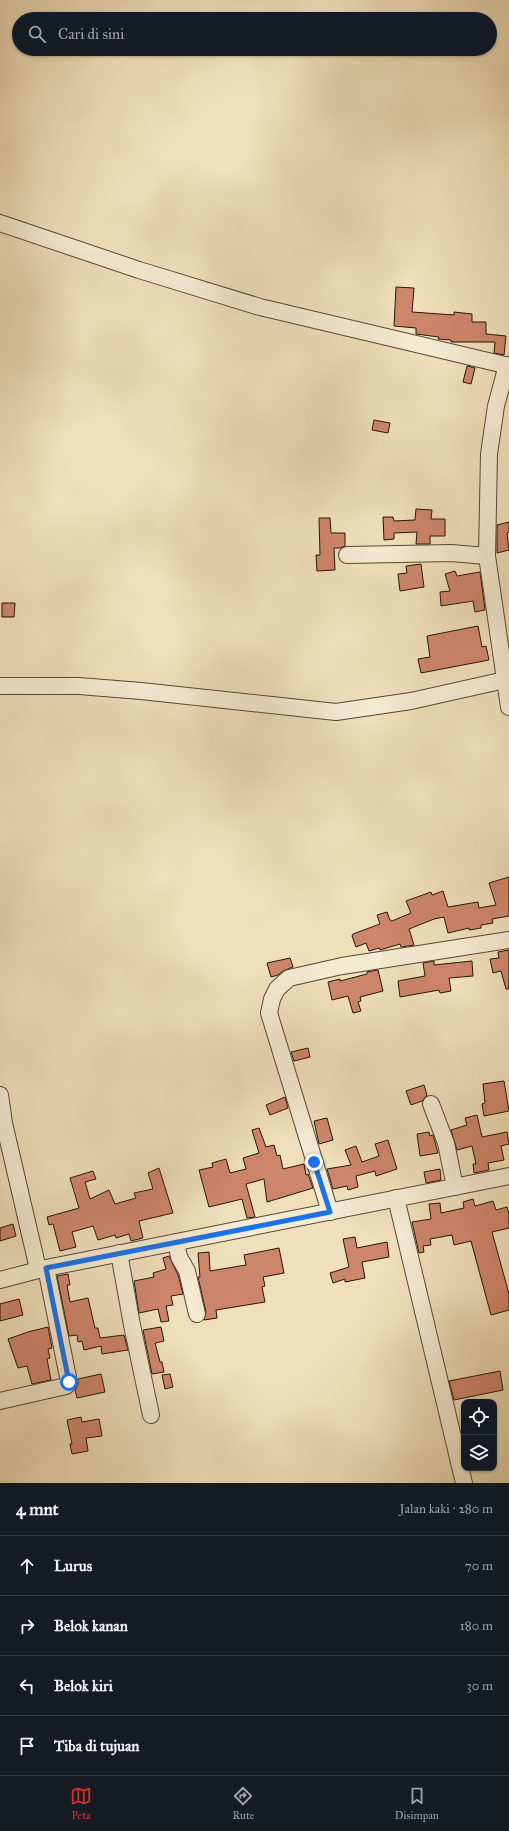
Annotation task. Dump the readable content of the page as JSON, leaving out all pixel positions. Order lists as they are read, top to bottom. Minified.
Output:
{"page":{"search":"Cari di sini","heading":["4 mnt","Jalan kaki · 280 m"],"list":[["Lurus","70 m"],["Belok kanan","180 m"],["Belok kiri","30 m"],"Tiba di tujuan"],"nav":["Peta","Rute","Disimpan"]}}
